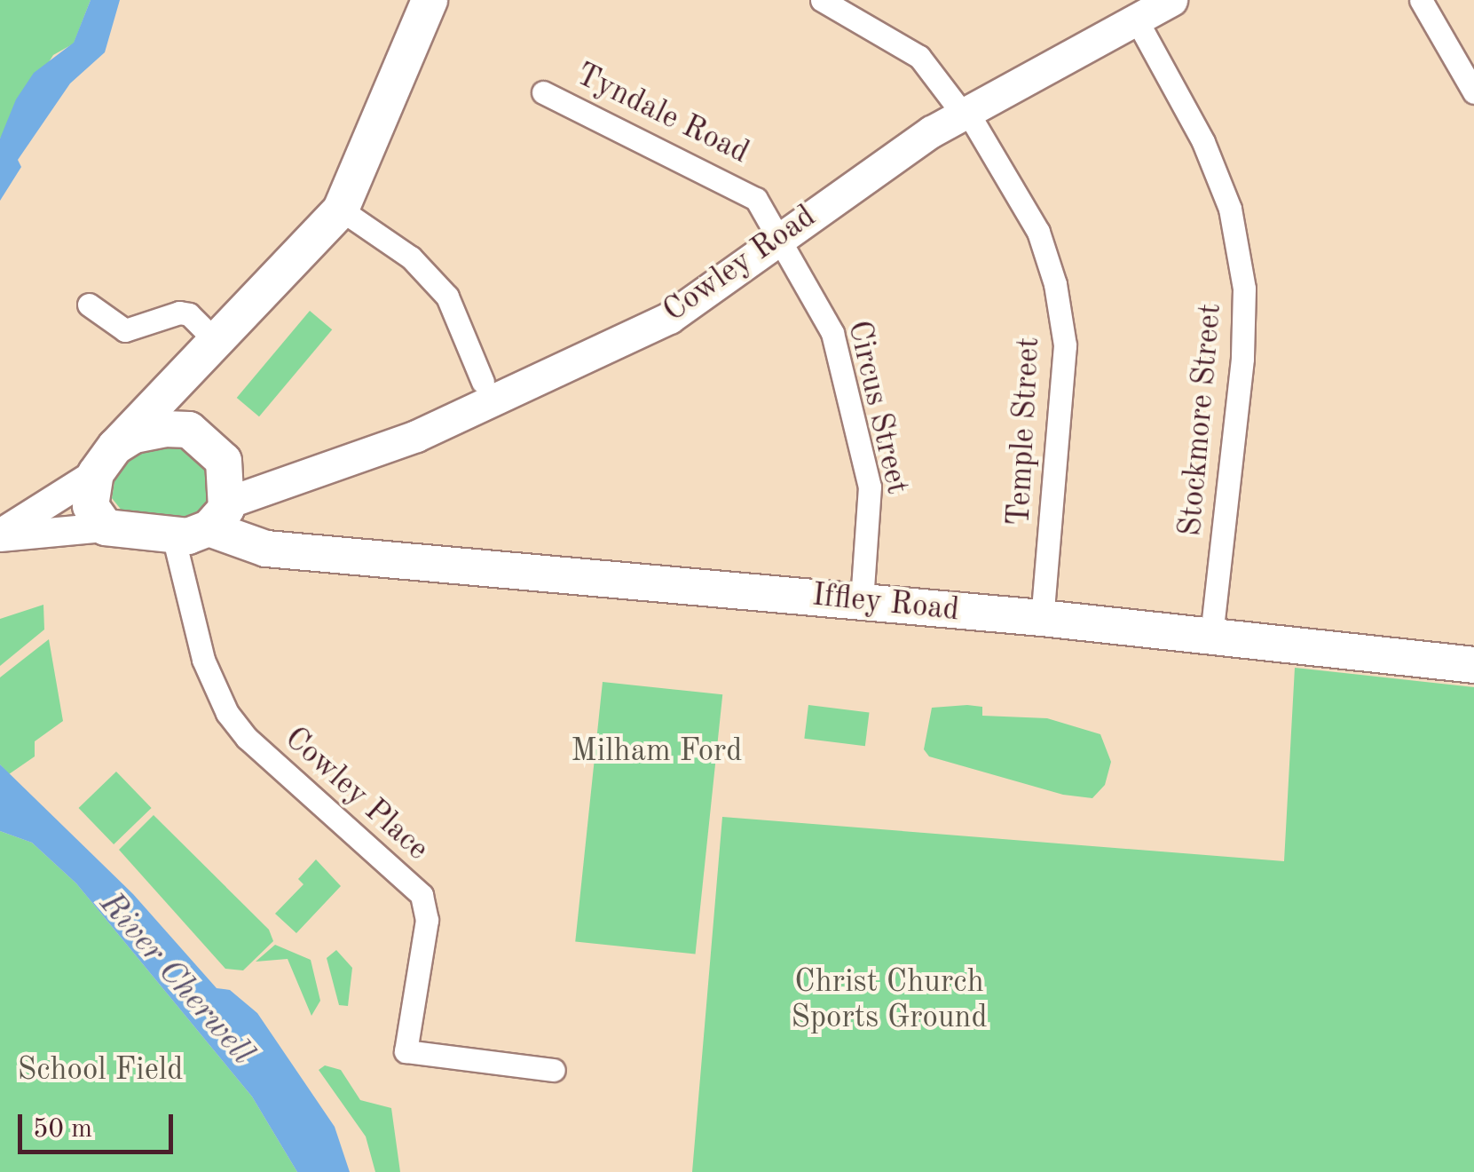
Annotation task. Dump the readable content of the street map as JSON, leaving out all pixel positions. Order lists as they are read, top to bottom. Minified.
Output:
{"streets":{"main road":["Cowley Road","Iffley Road"],"street":["Tyndale Road","Circus Street","Stockmore Street","Temple Street","Cowley Place"]},"crossings":[["Tyndale Road","Cowley Road"],["Tyndale Road","Circus Street"],["Cowley Road","Circus Street"],["Cowley Road","Stockmore Street"],["Cowley Road","Temple Street"],["Cowley Road","Iffley Road"],["Cowley Road","Cowley Place"],["Circus Street","Iffley Road"],["Stockmore Street","Iffley Road"],["Temple Street","Iffley Road"],["Iffley Road","Cowley Place"]],"water":["River Cherwell"],"parks":["Milham Ford","Christ Church Sports Ground","School Field"],"scale_bar":"50 m"}
